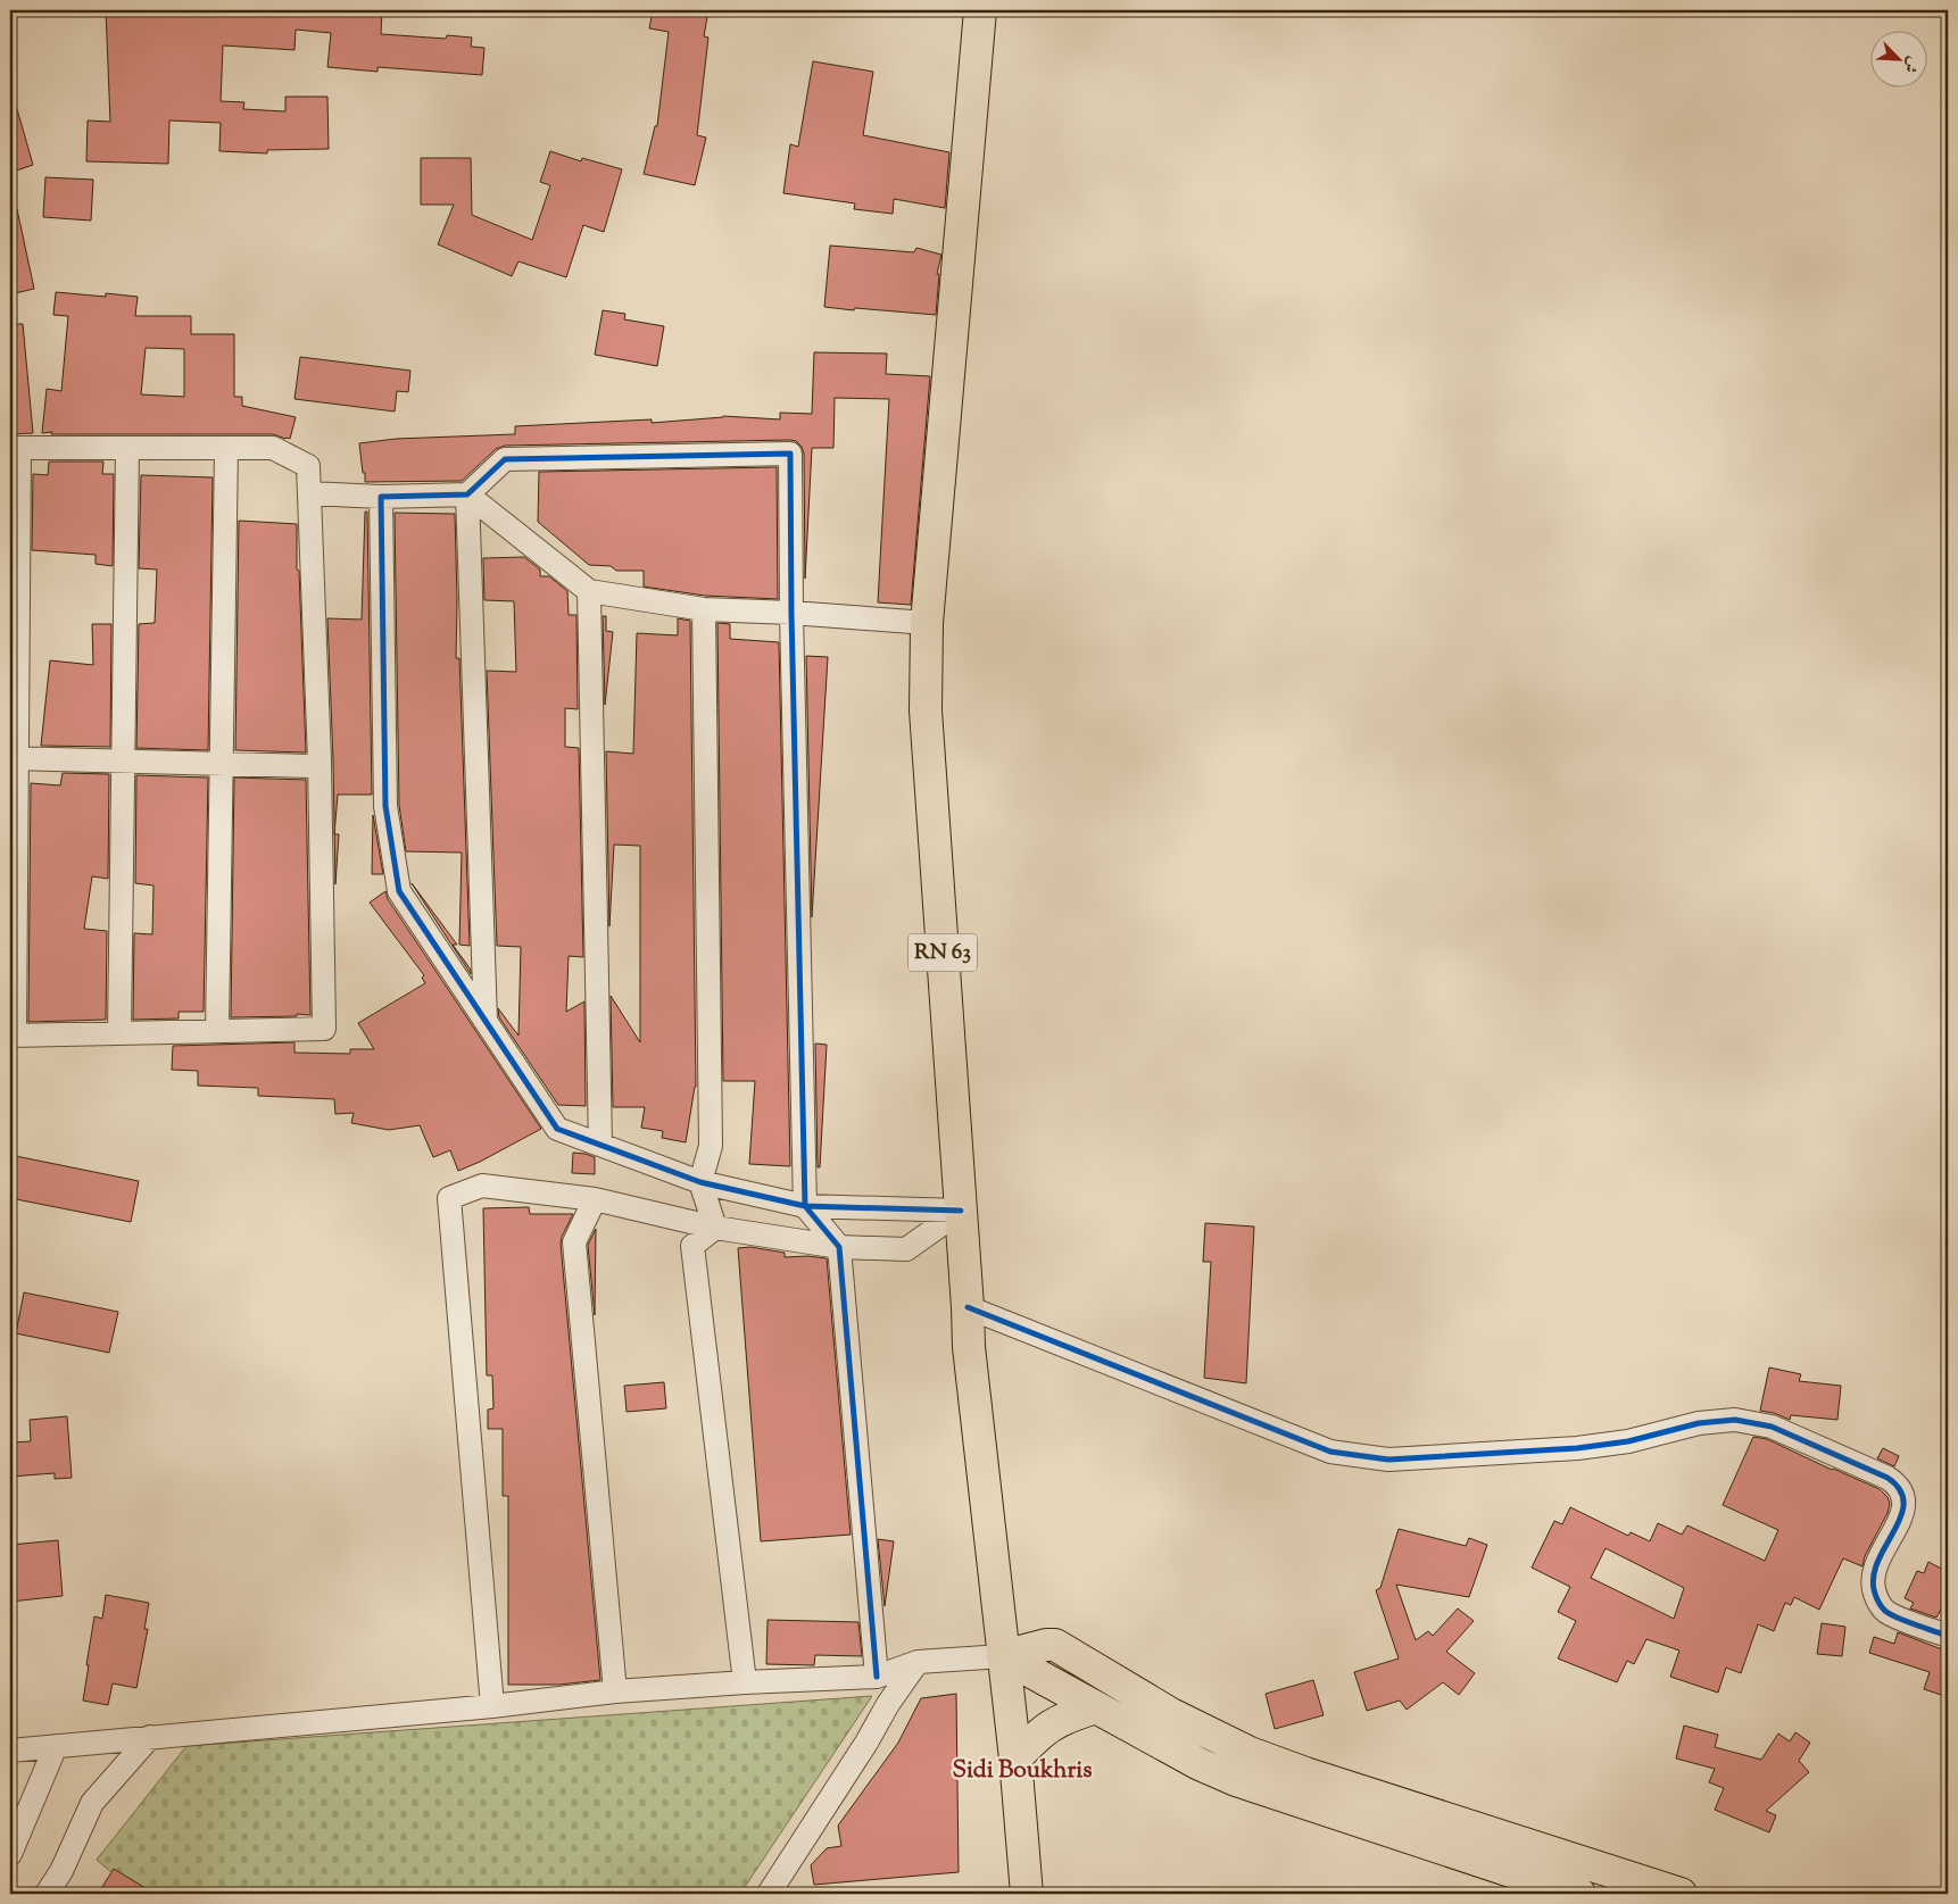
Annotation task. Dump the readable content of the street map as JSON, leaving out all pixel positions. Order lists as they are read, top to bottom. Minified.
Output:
{"streets":{"main road":["RN 63"]},"districts":["Sidi Boukhris"],"north":"bottom right"}
